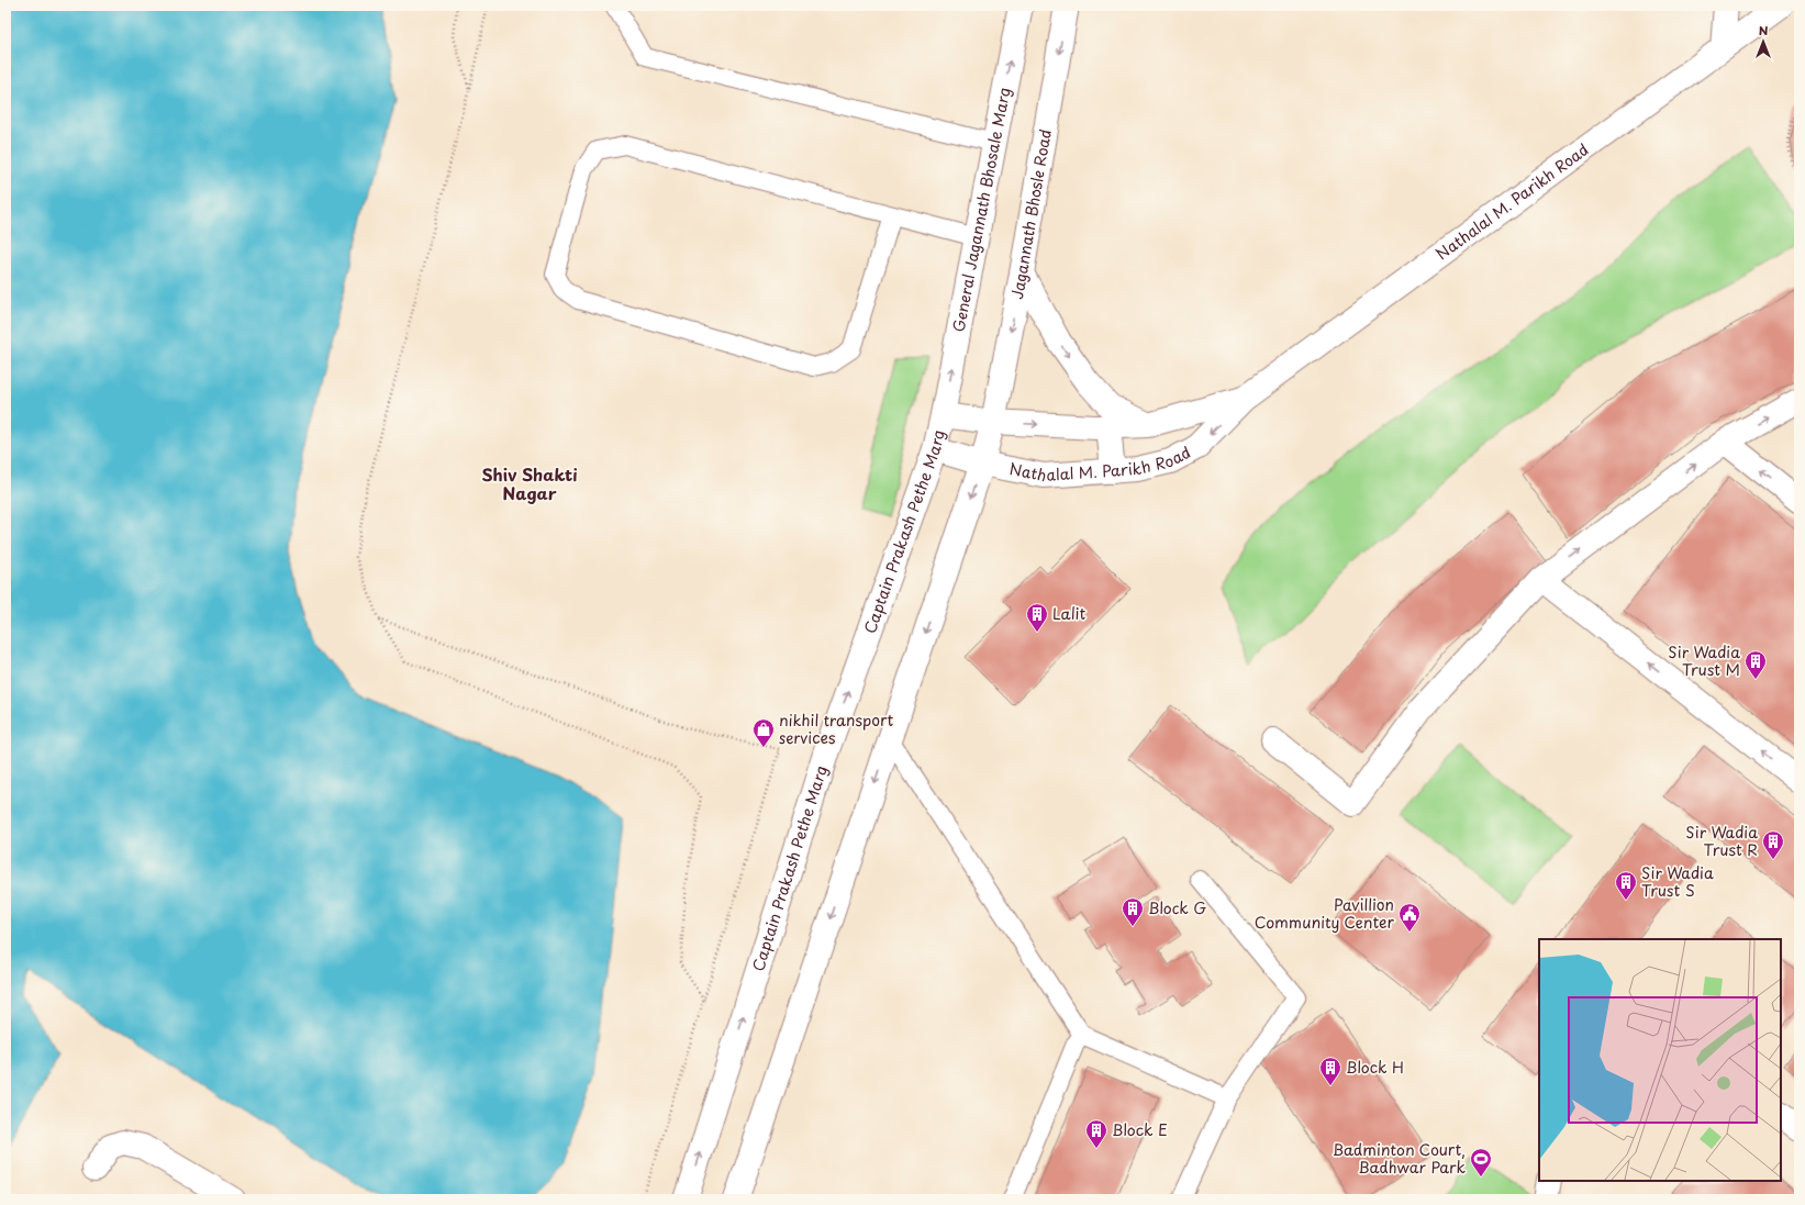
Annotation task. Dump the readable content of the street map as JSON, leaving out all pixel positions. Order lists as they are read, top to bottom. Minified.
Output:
{"streets":{"street":["Nathalal M. Parikh Road","General Jagannath Bhosale Marg","Jagannath Bhosle Road","Captain Prakash Pethe Marg"]},"crossings":[["Nathalal M. Parikh Road","General Jagannath Bhosale Marg"],["Nathalal M. Parikh Road","Jagannath Bhosle Road"],["Nathalal M. Parikh Road","Captain Prakash Pethe Marg"],["General Jagannath Bhosale Marg","Captain Prakash Pethe Marg"]],"one_way":["General Jagannath Bhosale Marg","Jagannath Bhosle Road"],"districts":["Shiv Shakti Nagar"],"places":{"building":["Lalit","Sir Wadia Trust M","Sir Wadia Trust R","Sir Wadia Trust S","Block G","Block H","Block E"],"shop":["nikhil transport services"],"public building":["Pavillion Community Center"],"sports":["Badminton Court, Badhwar Park"]},"north":"top"}
